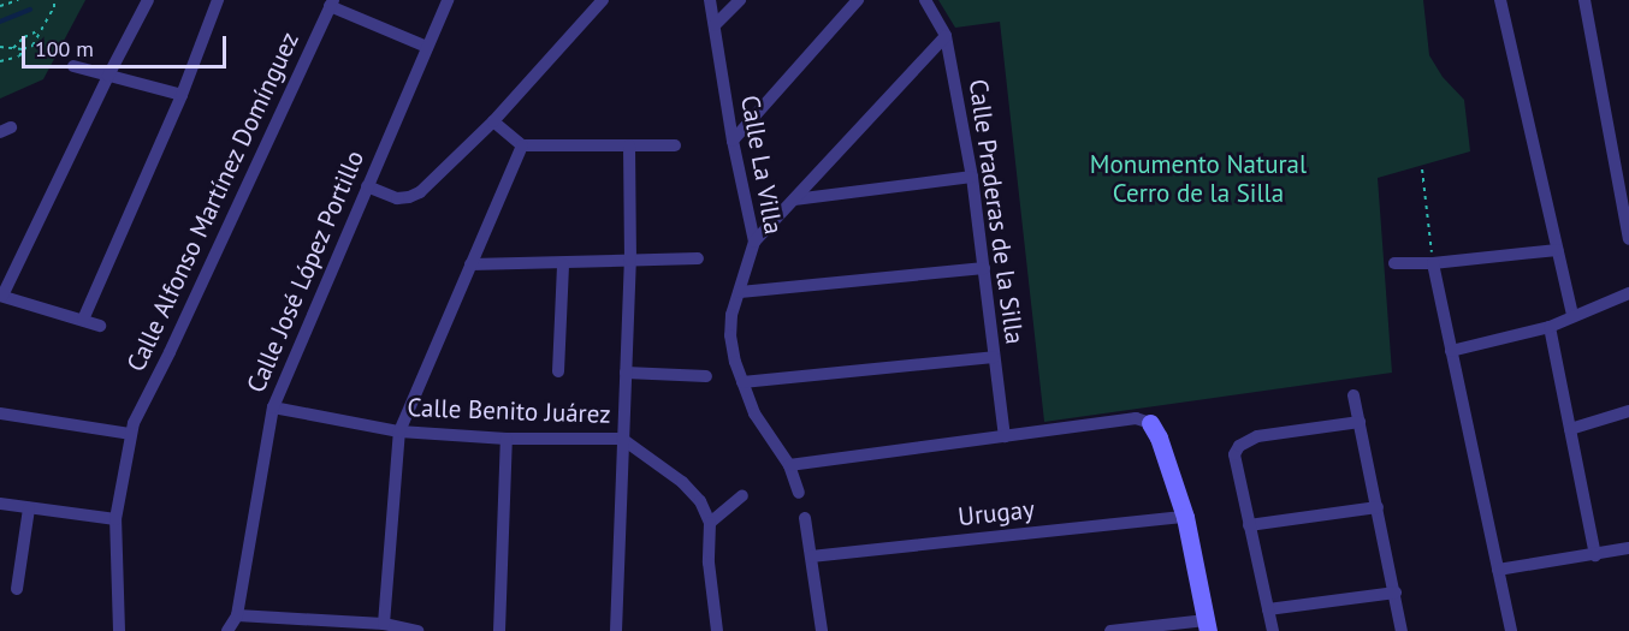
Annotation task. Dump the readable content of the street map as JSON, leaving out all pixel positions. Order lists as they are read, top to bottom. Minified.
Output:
{"streets":{"street":["Calle La Villa","Calle Alfonso Martínez Domínguez","Calle Praderas de la Silla","Calle José López Portillo","Calle Benito Juárez","Urugay"]},"crossings":[["Calle José López Portillo","Calle Benito Juárez"]],"parks":["Monumento Natural Cerro de la Silla"],"scale_bar":"100 m"}
